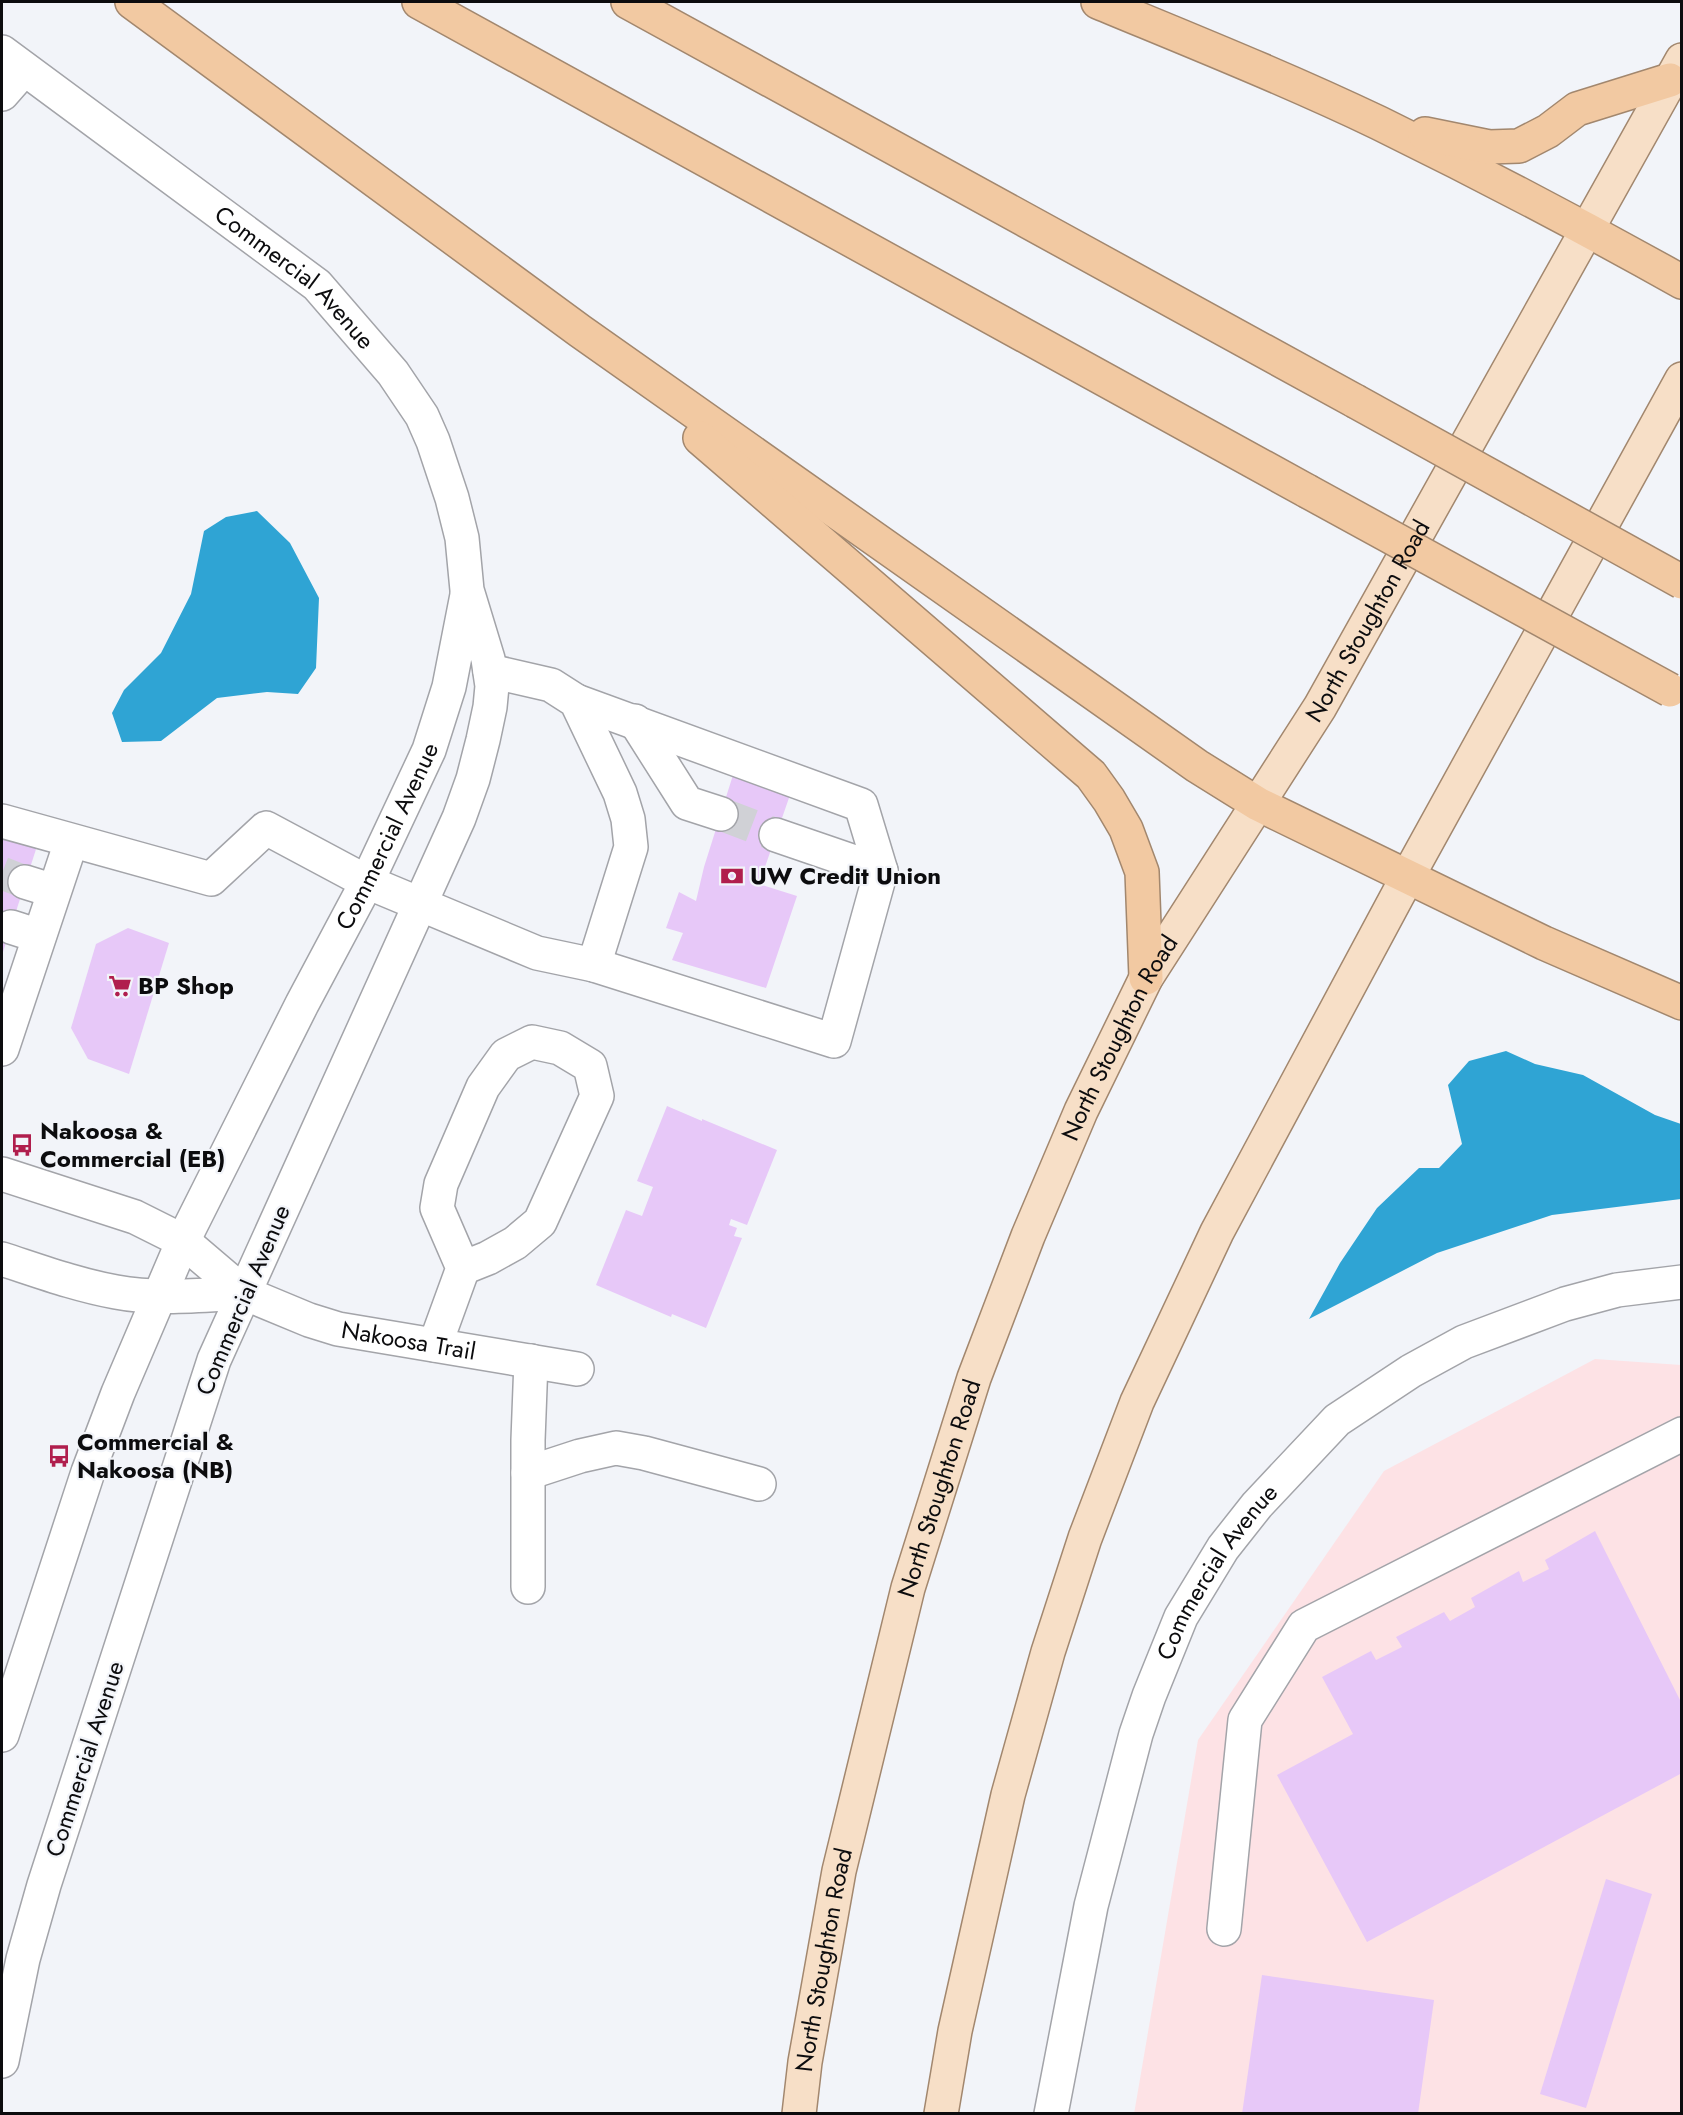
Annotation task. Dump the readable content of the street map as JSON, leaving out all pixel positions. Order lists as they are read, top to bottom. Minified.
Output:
{"streets":{"main road":["North Stoughton Road"],"street":["Commercial Avenue","Nakoosa Trail"]},"crossings":[["Commercial Avenue","Nakoosa Trail"]],"places":{"bank":["UW Credit Union"],"supermarket":["BP Shop"],"bus stop":["Nakoosa & Commercial (EB)","Commercial & Nakoosa (NB)"]}}
